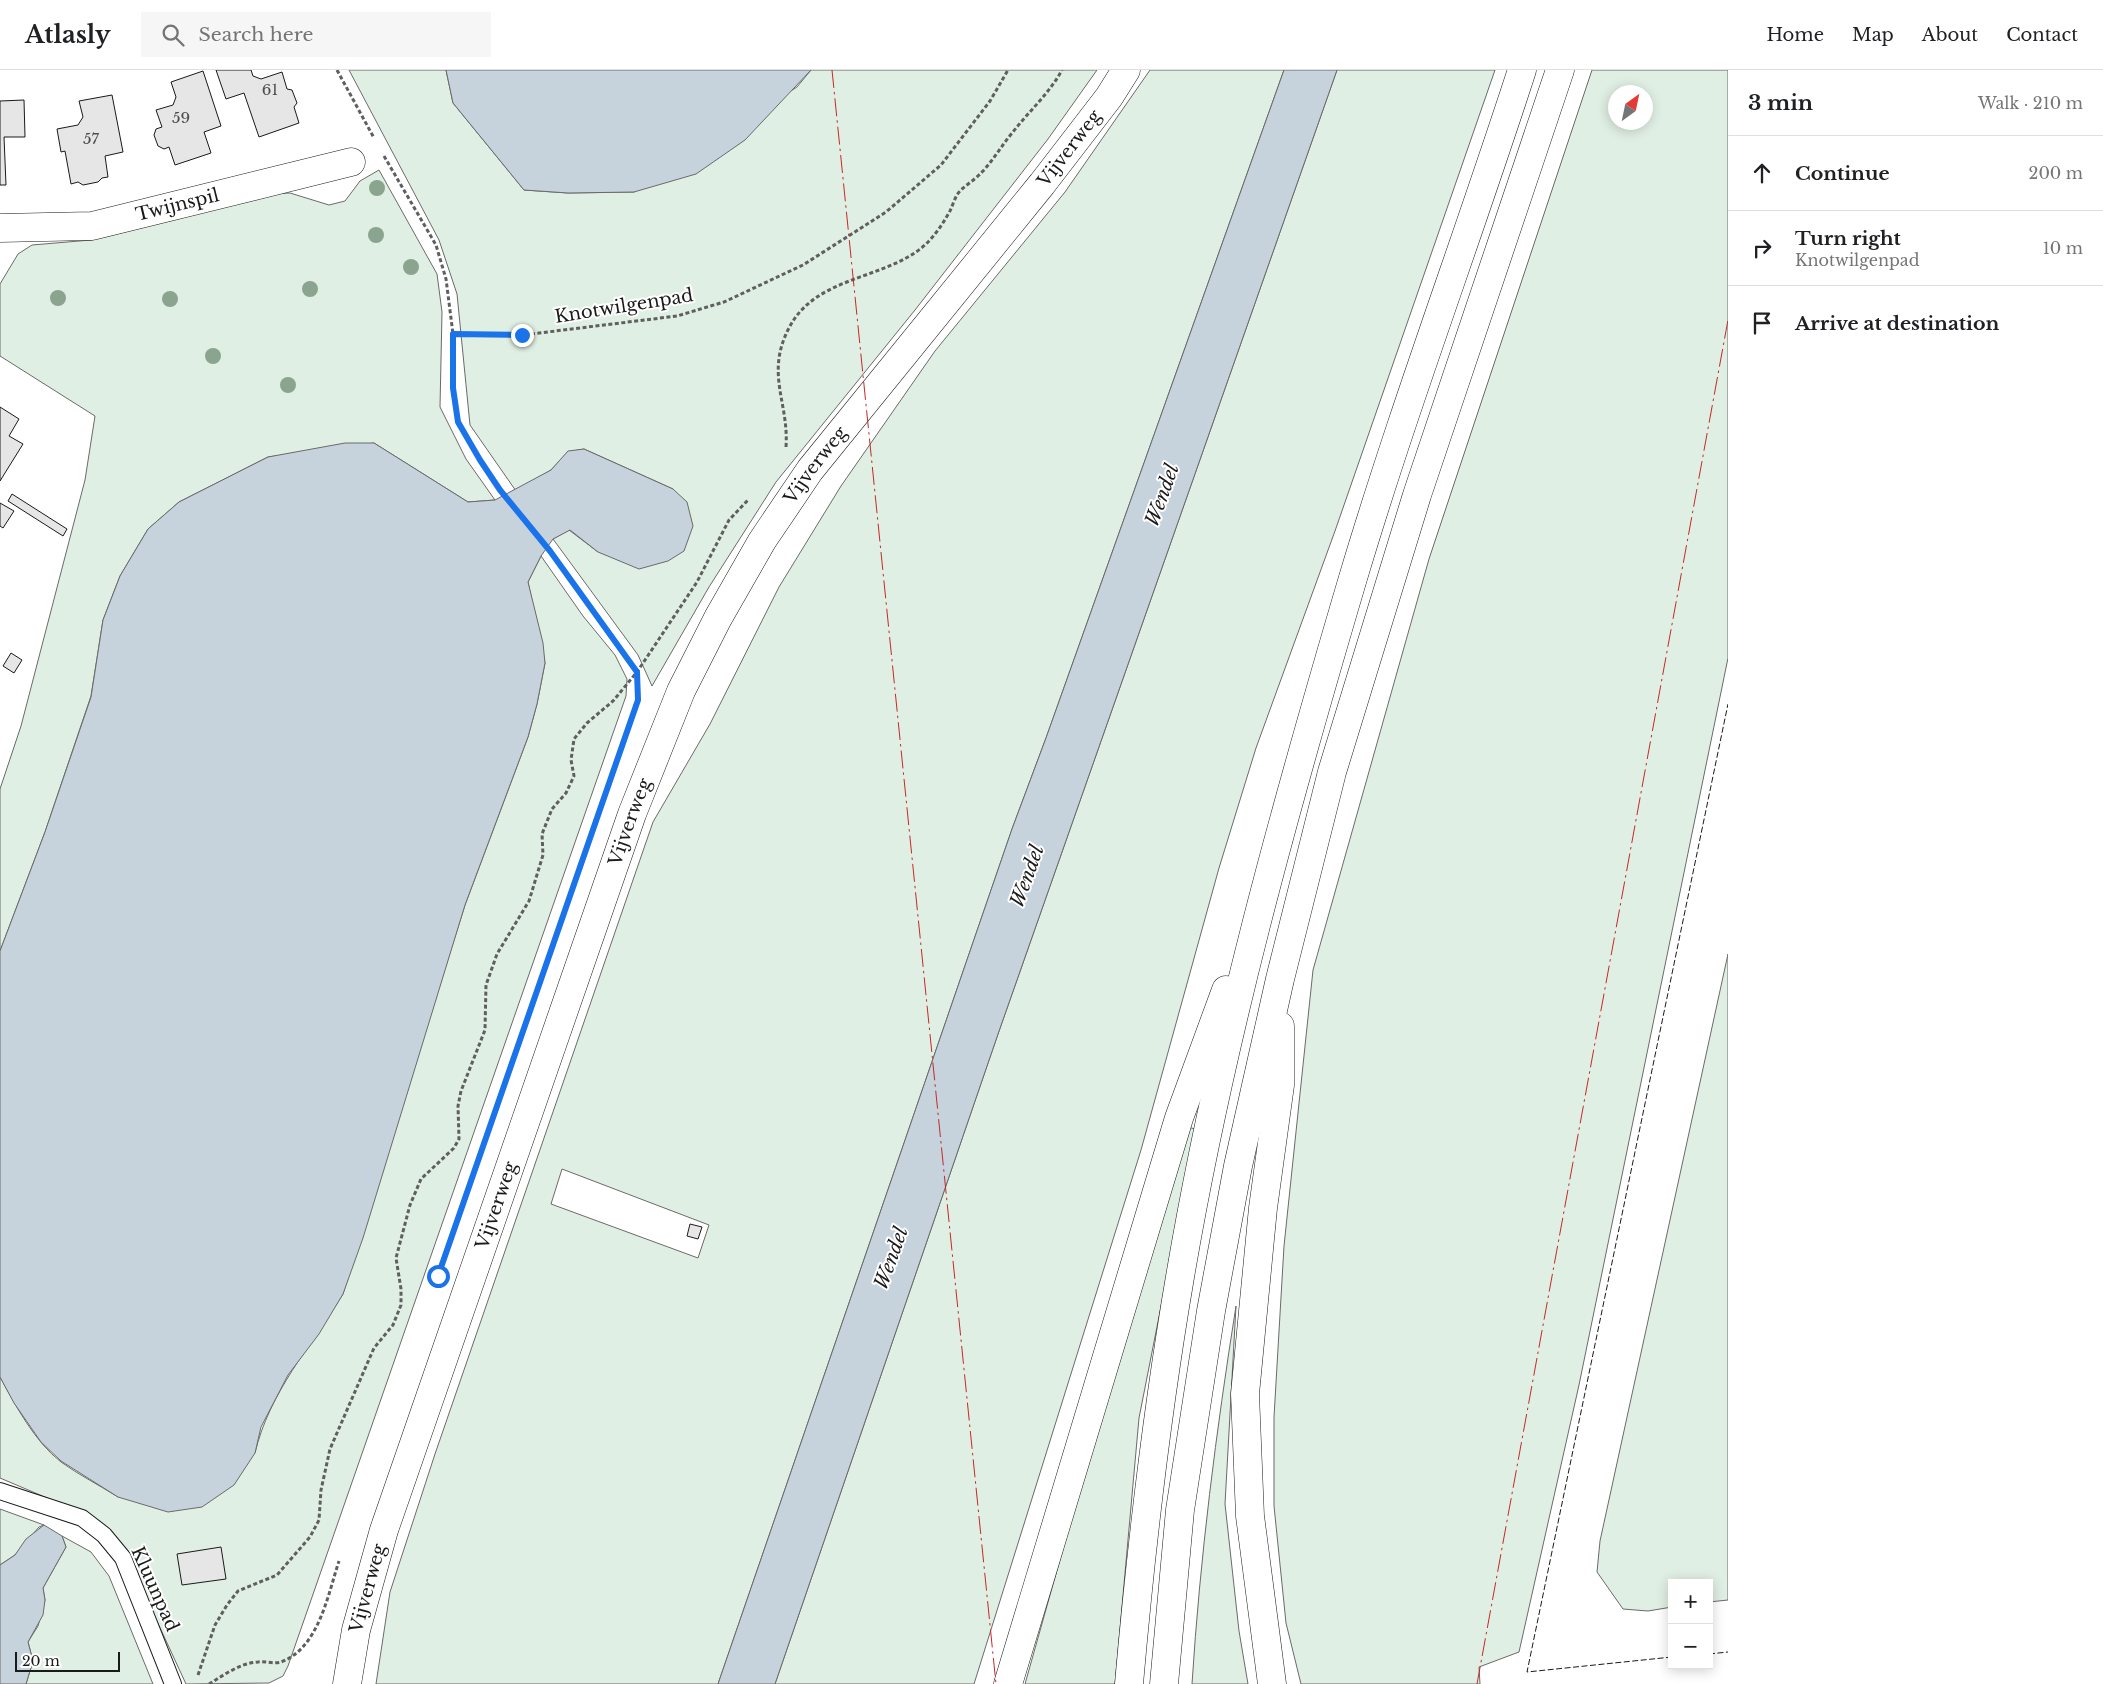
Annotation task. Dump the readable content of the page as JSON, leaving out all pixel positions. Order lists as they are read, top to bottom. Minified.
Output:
{"streets":{"main road":["Vijverweg","Twijnspil"],"lane":["Kluunpad"],"path":["Knotwilgenpad"]},"water":["Wendel"],"house_numbers":["61","59","57"],"scale_bar":"20 m","north":"top right","page":{"header":"Atlasly","search":"Search here","nav":["Home","Map","About","Contact"],"heading":["3 min","Walk · 210 m"],"list":[["Continue","200 m"],["Turn right","Knotwilgenpad","10 m"],"Arrive at destination"],"map_buttons":["+","−"],"scale":"20 m"}}
